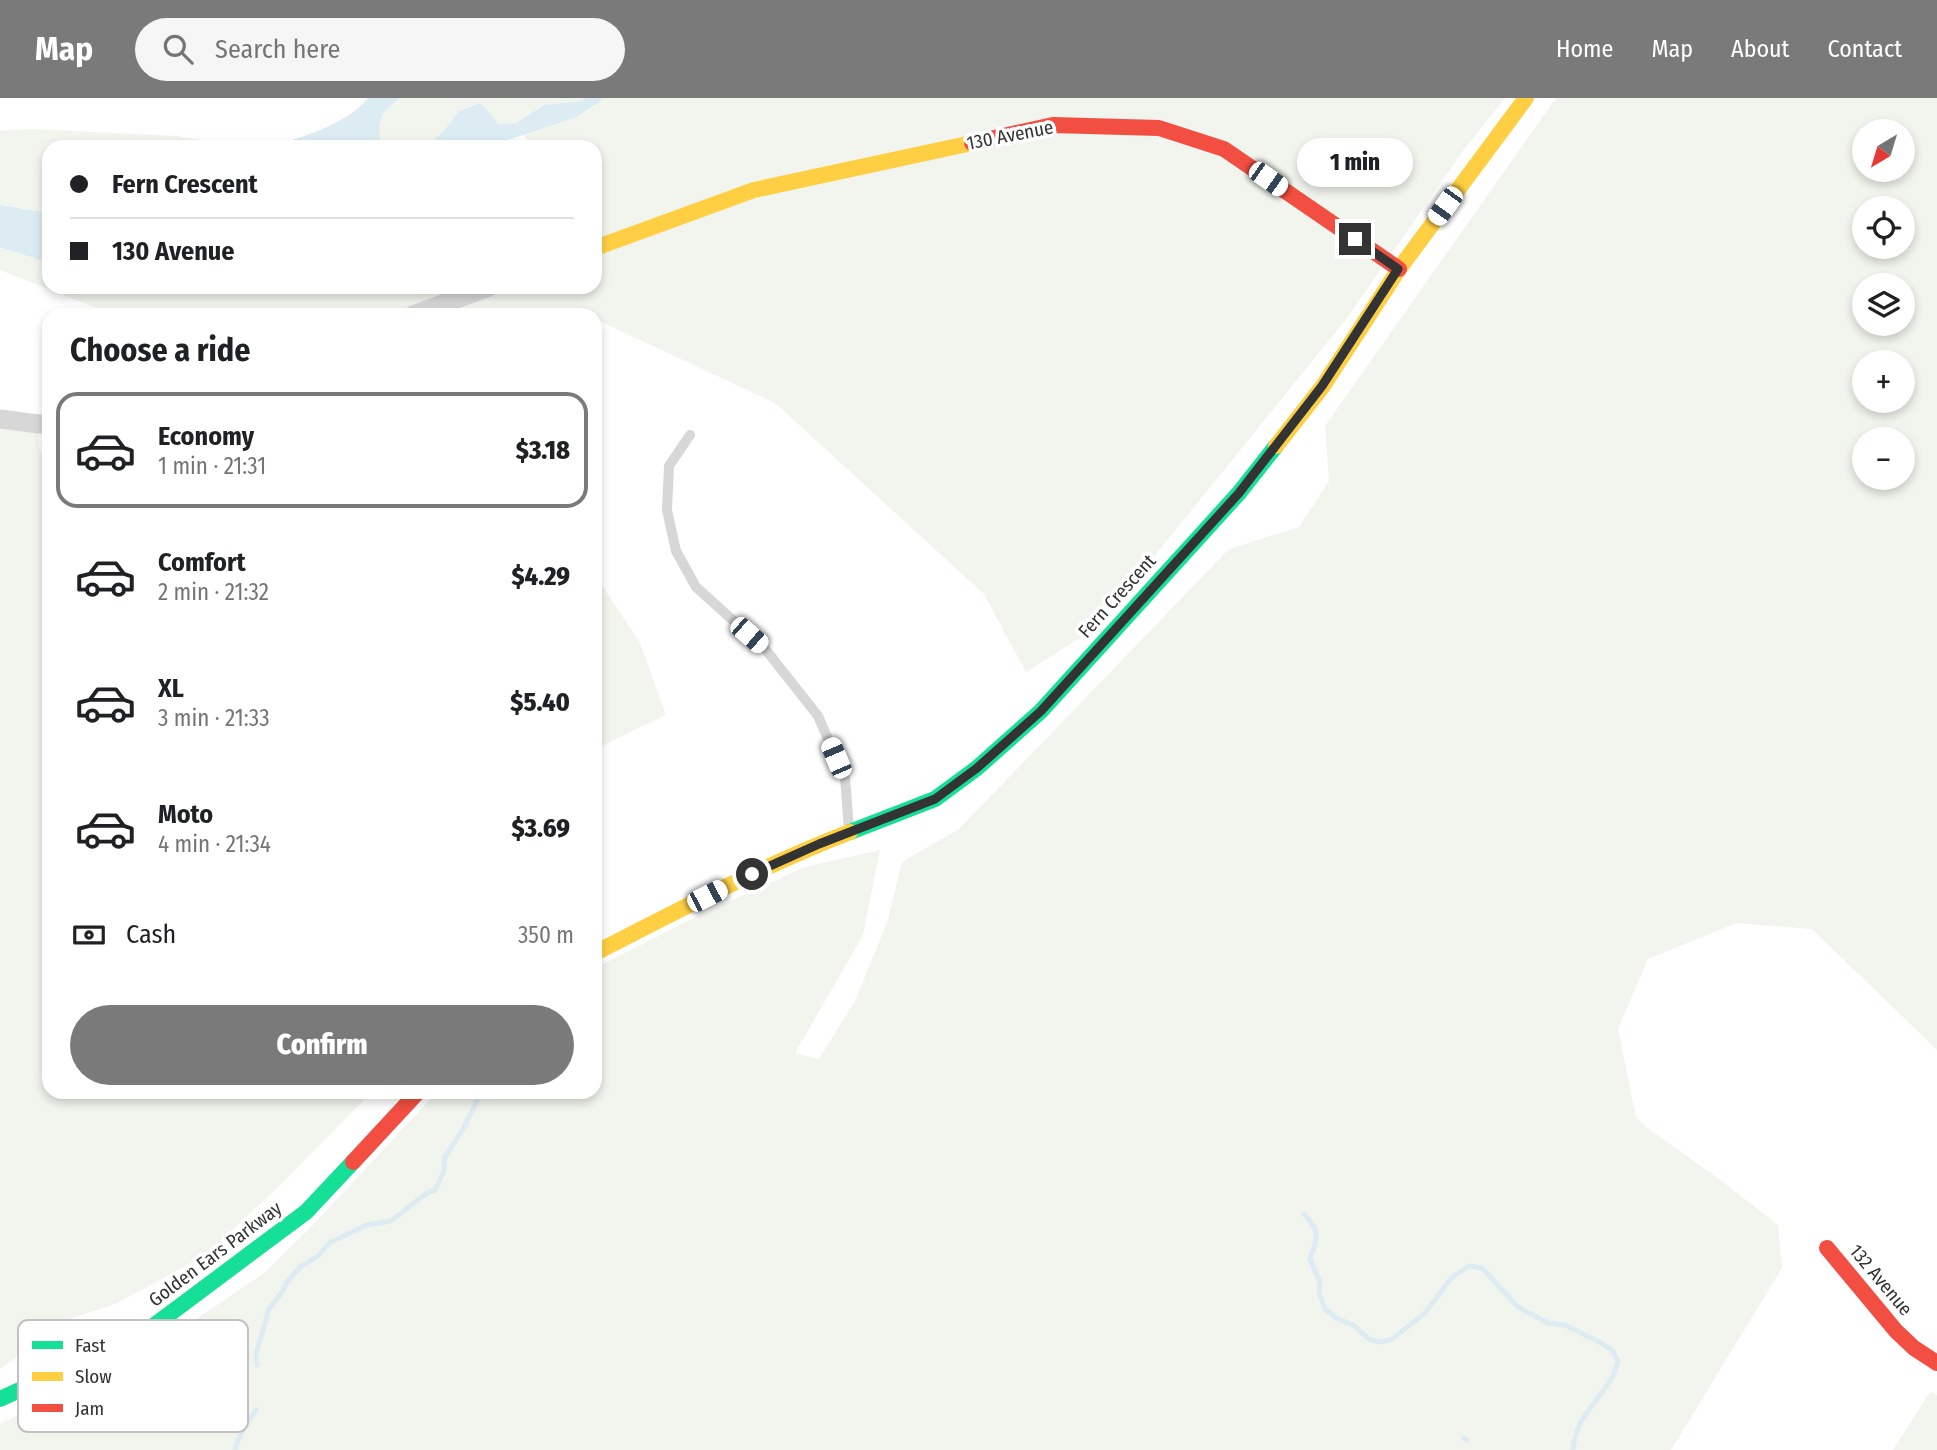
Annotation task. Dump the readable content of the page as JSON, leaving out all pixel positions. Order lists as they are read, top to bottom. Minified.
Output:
{"streets":{"street":["130 Avenue","Fern Crescent","Golden Ears Parkway","132 Avenue"]},"crossings":[["130 Avenue","Fern Crescent"]],"legend":["Fast","Slow","Jam"],"north":"bottom left","page":{"header":"Map","search":"Search here","nav":["Home","Map","About","Contact"],"map_buttons":["+","−"],"bubble":"1 min","banner":["Fern Crescent","130 Avenue"],"heading":"Choose a ride","list":[{"name":"Economy","note":"1 min · 21:31","value":"$3.18"},{"name":"Comfort","note":"2 min · 21:32","value":"$4.29"},{"name":"XL","note":"3 min · 21:33","value":"$5.40"},{"name":"Moto","note":"4 min · 21:34","value":"$3.69"}],"pay":["Cash","350 m"],"buttons":"Confirm"}}
